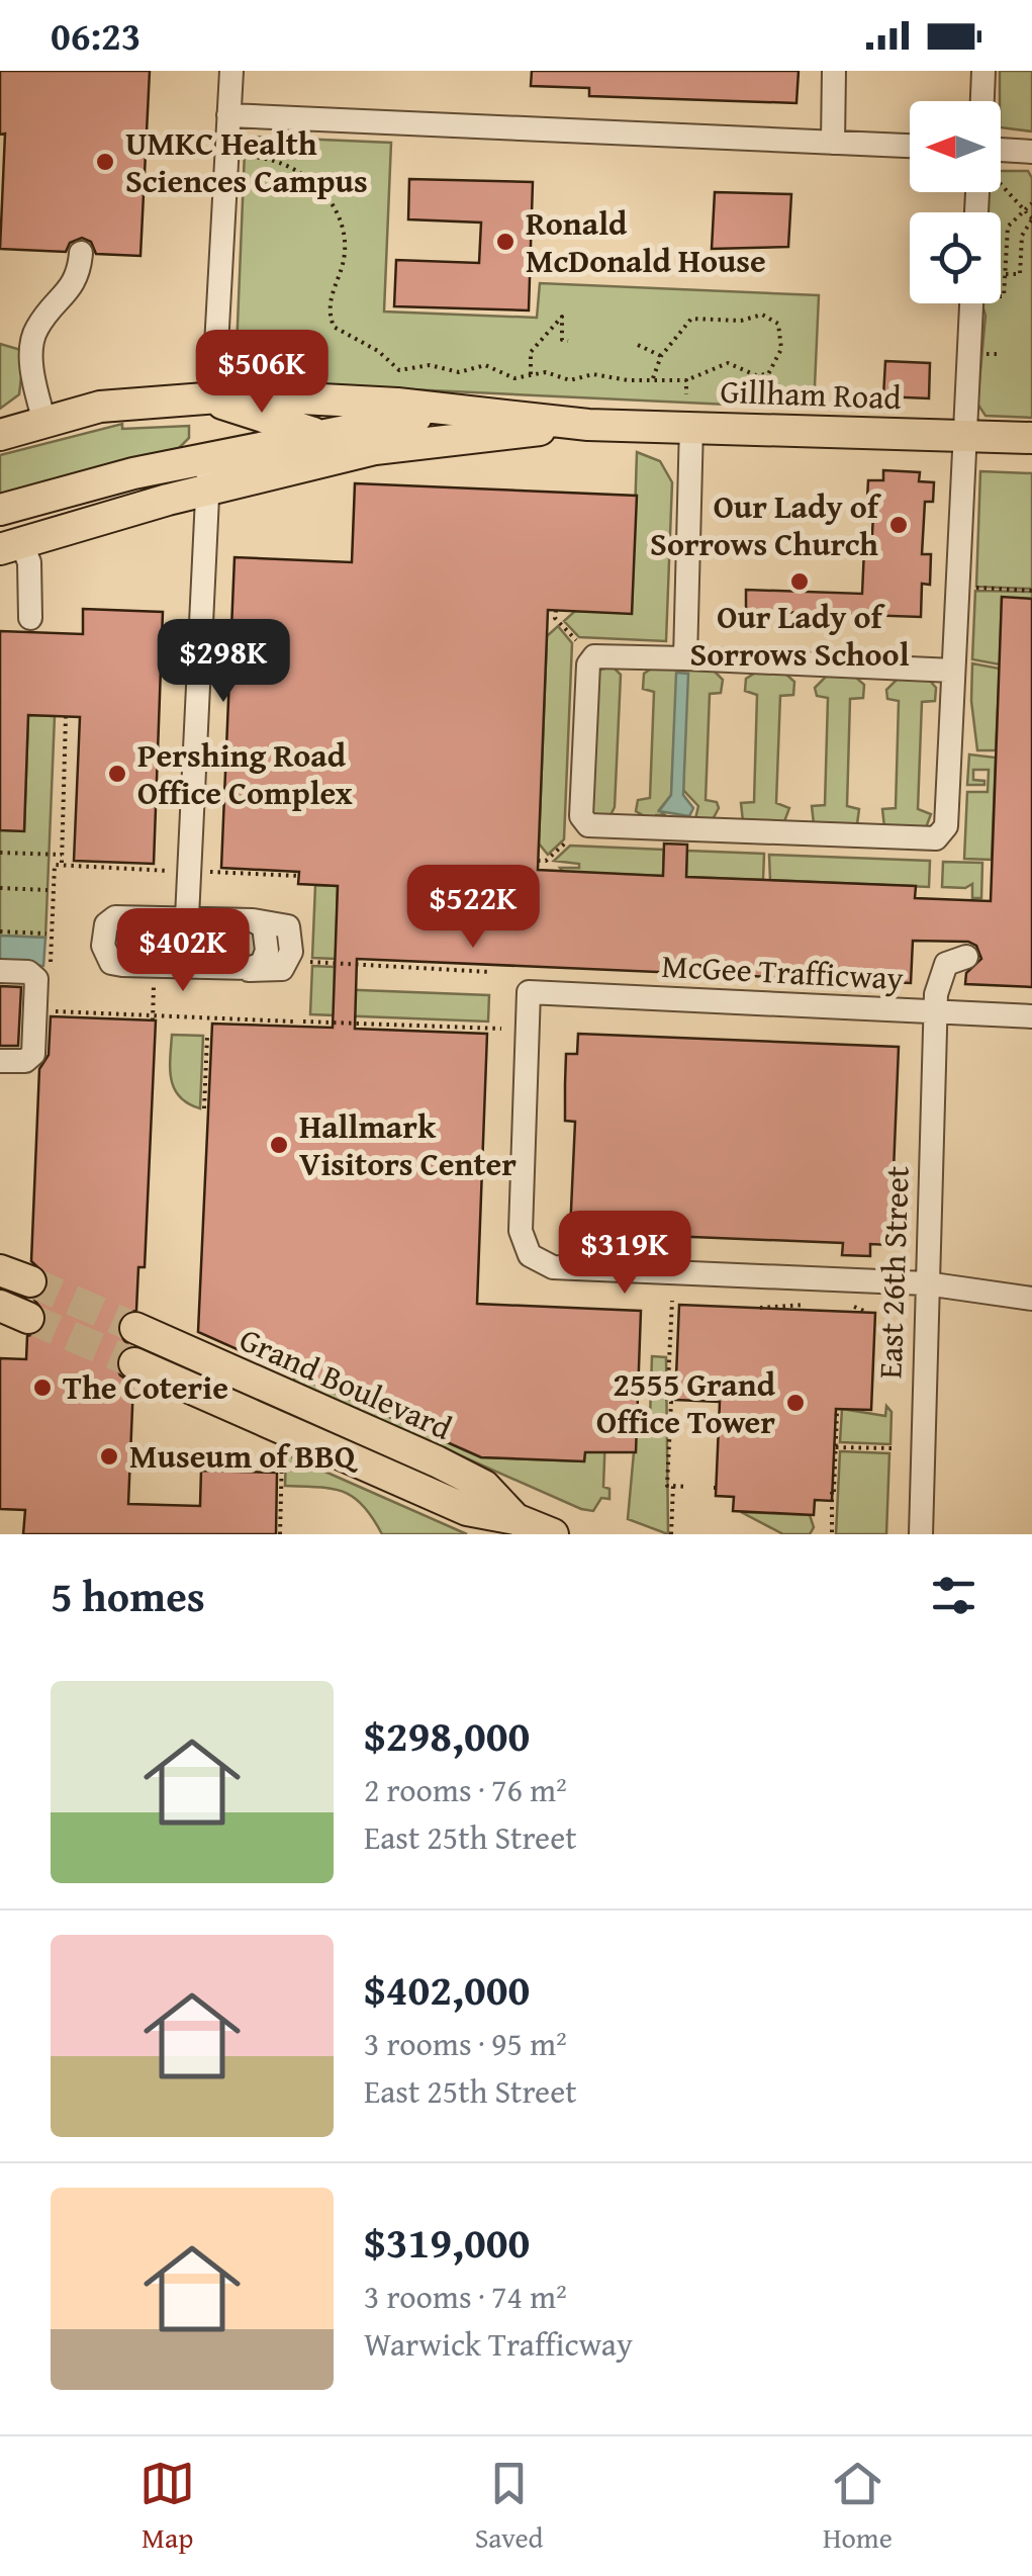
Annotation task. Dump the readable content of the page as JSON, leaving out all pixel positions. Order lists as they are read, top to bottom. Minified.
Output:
{"streets":{"main road":["Gillham Road","Grand Boulevard"],"street":["McGee Trafficway","East 26th Street"]},"crossings":[["McGee Trafficway","East 26th Street"]],"places":["UMKC Health Sciences Campus","Ronald McDonald House","Our Lady of Sorrows Church","Our Lady of Sorrows School","Pershing Road Office Complex","Hallmark Visitors Center","The Coterie","2555 Grand Office Tower","Museum of BBQ"],"north":"left","page":{"status":"06:23","price":["$506K","$298K","$522K","$402K","$319K"],"heading":"5 homes","list":[{"name":"$298,000","note":"2 rooms · 76 m² · East 25th Street"},{"name":"$402,000","note":"3 rooms · 95 m² · East 25th Street"},{"name":"$319,000","note":"3 rooms · 74 m² · Warwick Trafficway"}],"tabs":["Map","Saved","Home"]}}
